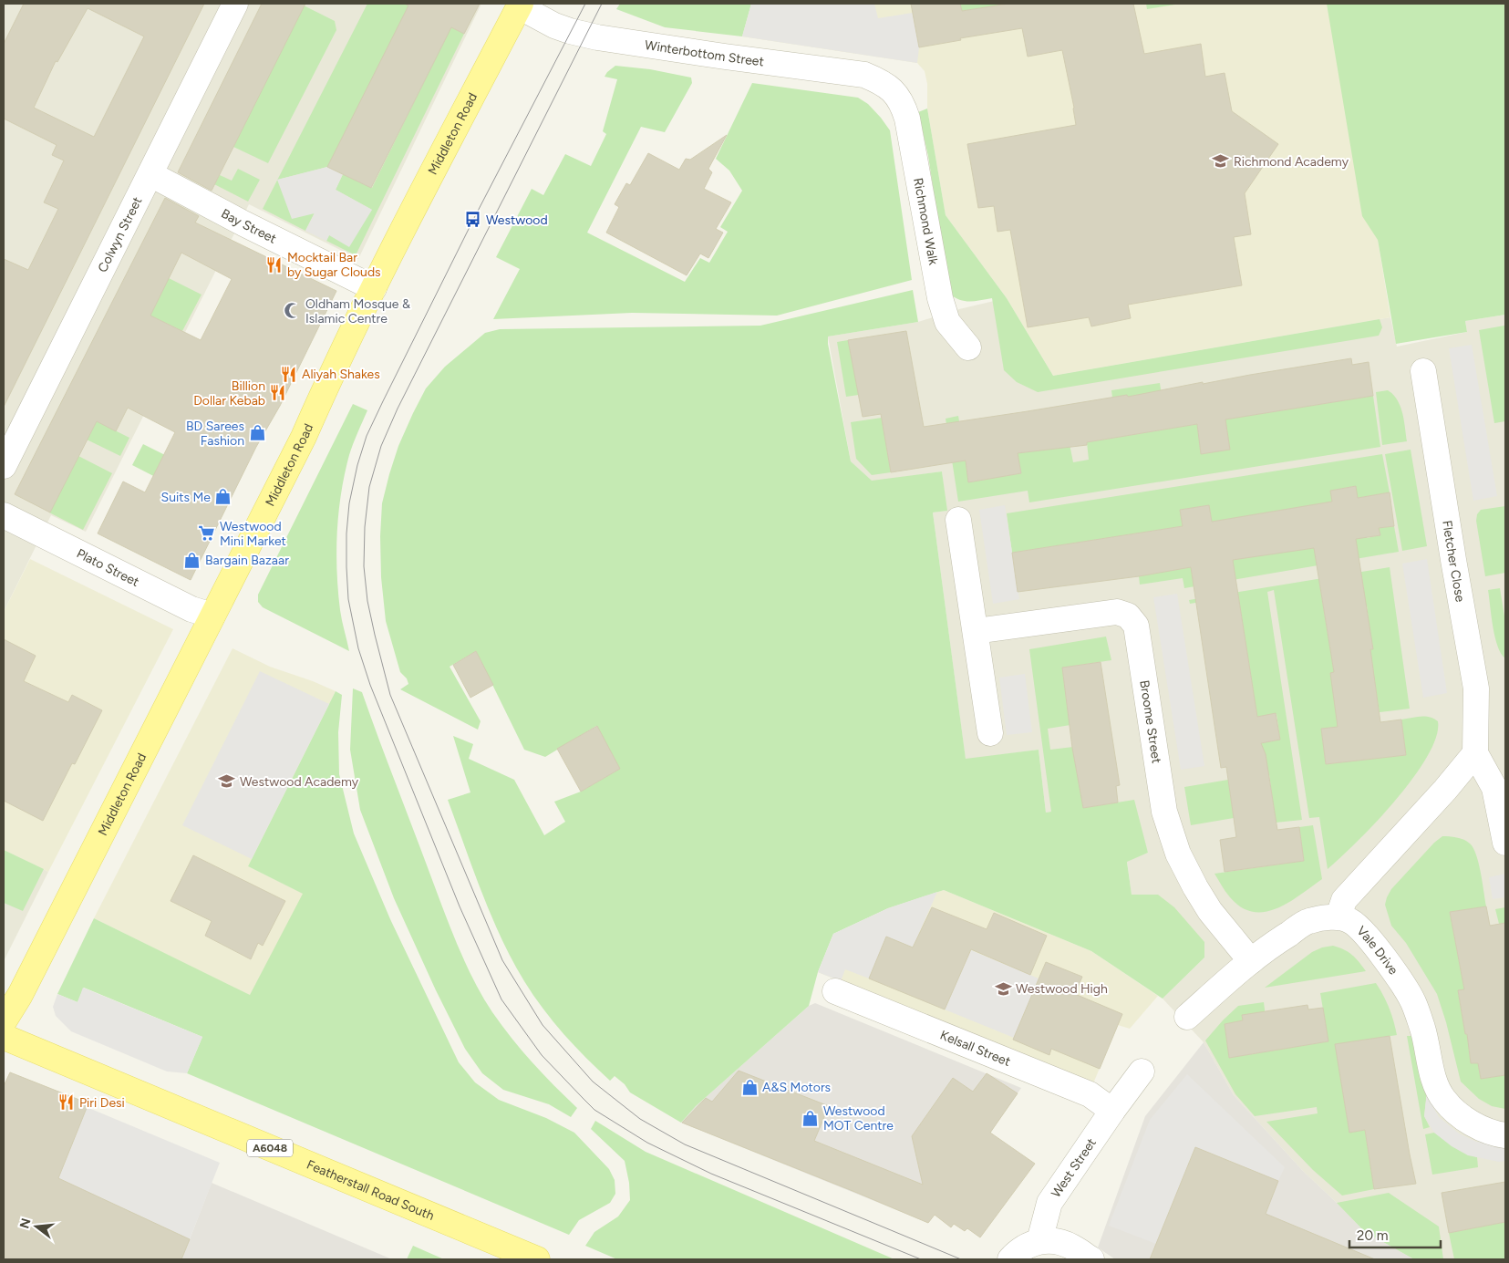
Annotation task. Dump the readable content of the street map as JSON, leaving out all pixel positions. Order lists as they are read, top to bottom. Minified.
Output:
{"streets":{"main road":["Middleton Road","A6048","Featherstall Road South"],"street":["Winterbottom Street","Richmond Walk","Bay Street","Colwyn Street","Fletcher Close","Plato Street","Broome Street","Vale Drive","Kelsall Street","West Street"]},"crossings":[["Winterbottom Street","Middleton Road"],["Winterbottom Street","Richmond Walk"],["Middleton Road","Bay Street"],["Middleton Road","Plato Street"],["Bay Street","Colwyn Street"],["Kelsall Street","West Street"]],"places":{"school or university":["Richmond Academy","Westwood Academy","Westwood High"],"bus stop":["Westwood"],"restaurant":["Mocktail Bar by Sugar Clouds","Aliyah Shakes","Billion Dollar Kebab","Piri Desi"],"mosque":["Oldham Mosque & Islamic Centre"],"shop":["BD Sarees Fashion","Suits Me","Bargain Bazaar","A&S Motors","Westwood MOT Centre"],"supermarket":["Westwood Mini Market"]},"scale_bar":"20 m","north":"left"}
